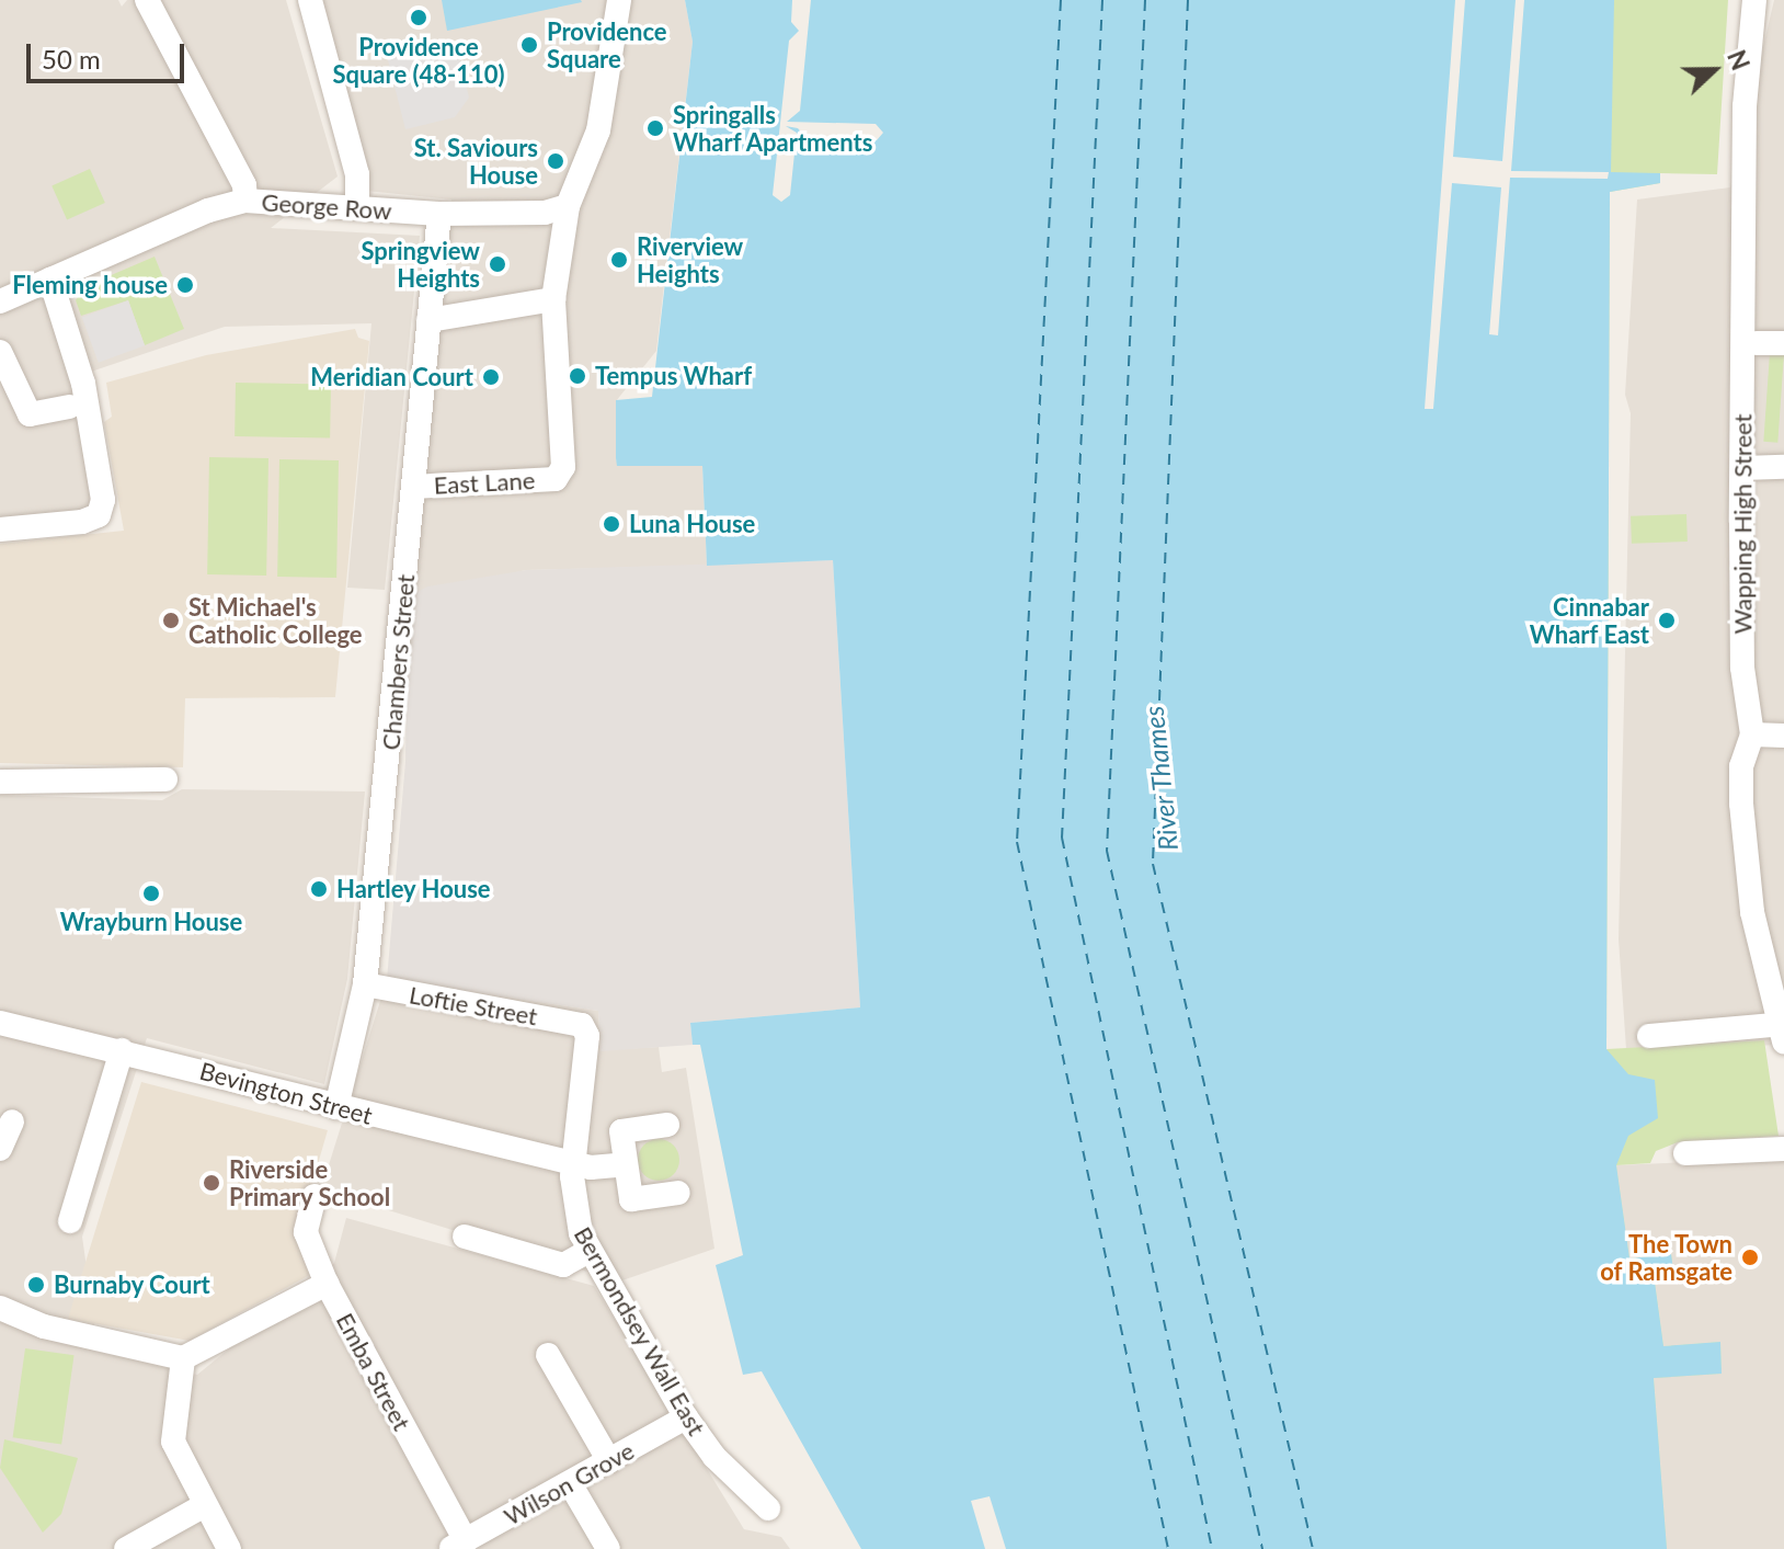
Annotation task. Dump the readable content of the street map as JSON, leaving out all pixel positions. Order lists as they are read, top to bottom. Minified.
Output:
{"streets":{"street":["George Row","East Lane","Wapping High Street","Chambers Street","Loftie Street","Bevington Street","Bermondsey Wall East","Emba Street","Wilson Grove"]},"crossings":[["George Row","Chambers Street"],["East Lane","Chambers Street"],["Chambers Street","Loftie Street"],["Chambers Street","Bevington Street"],["Loftie Street","Bermondsey Wall East"],["Bevington Street","Bermondsey Wall East"],["Bermondsey Wall East","Wilson Grove"],["Emba Street","Wilson Grove"]],"water":["River Thames"],"places":["Providence Square (48-110)","Providence Square","Springalls Wharf Apartments","St. Saviours House","Riverview Heights","Springview Heights","Fleming house","Tempus Wharf","Meridian Court","Luna House","St Michael's Catholic College","Cinnabar Wharf East","Hartley House","Wrayburn House","Riverside Primary School","The Town of Ramsgate","Burnaby Court"],"scale_bar":"50 m","north":"right"}
